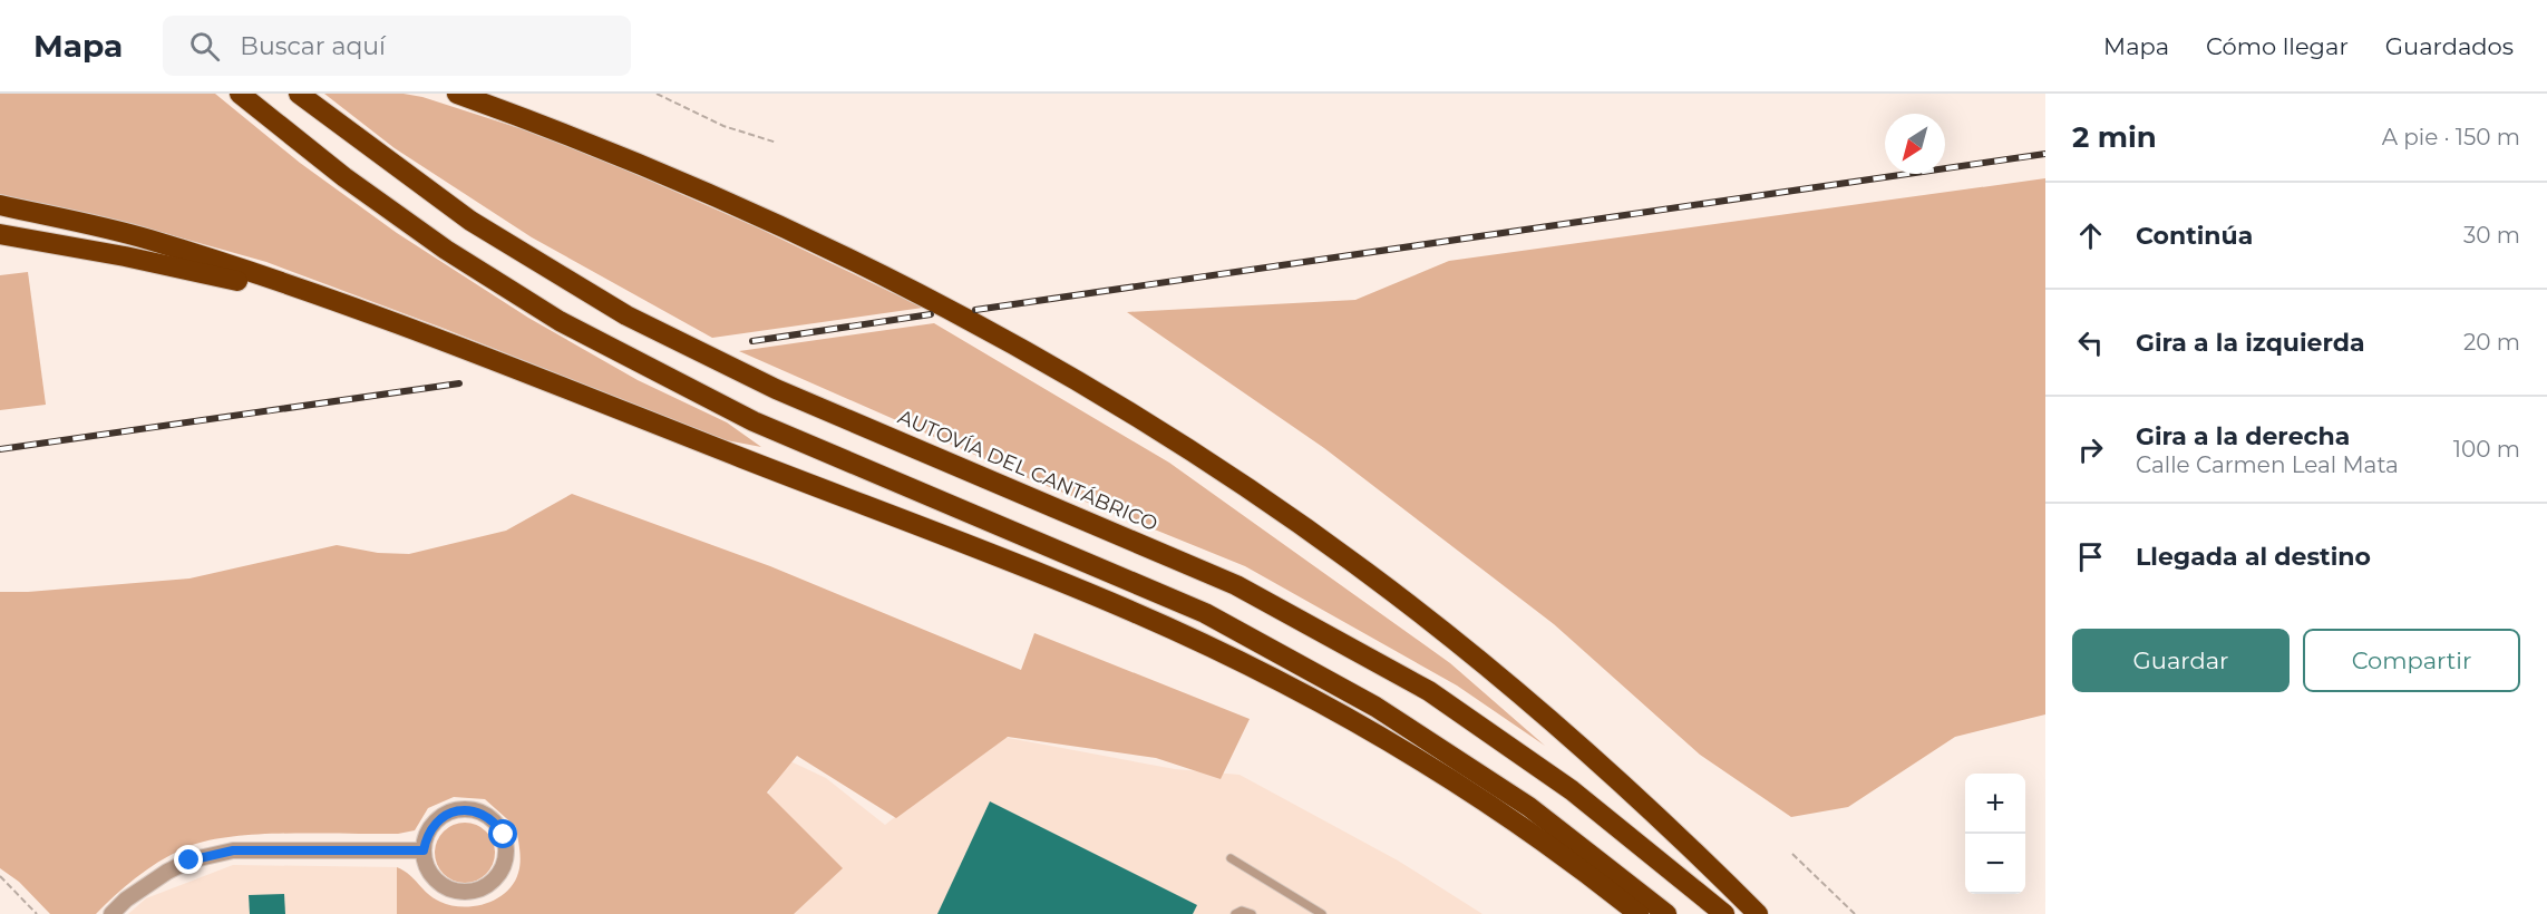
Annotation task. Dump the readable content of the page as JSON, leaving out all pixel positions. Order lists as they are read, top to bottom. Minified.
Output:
{"streets":{"highway":["AUTOVÍA DEL CANTÁBRICO"]},"north":"bottom left","page":{"header":"Mapa","search":"Buscar aquí","nav":["Mapa","Cómo llegar","Guardados"],"heading":["2 min","A pie · 150 m"],"list":[["Continúa","30 m"],["Gira a la izquierda","20 m"],["Gira a la derecha","Calle Carmen Leal Mata","100 m"],"Llegada al destino"],"buttons":["Guardar","Compartir"],"map_buttons":["+","−"]}}
